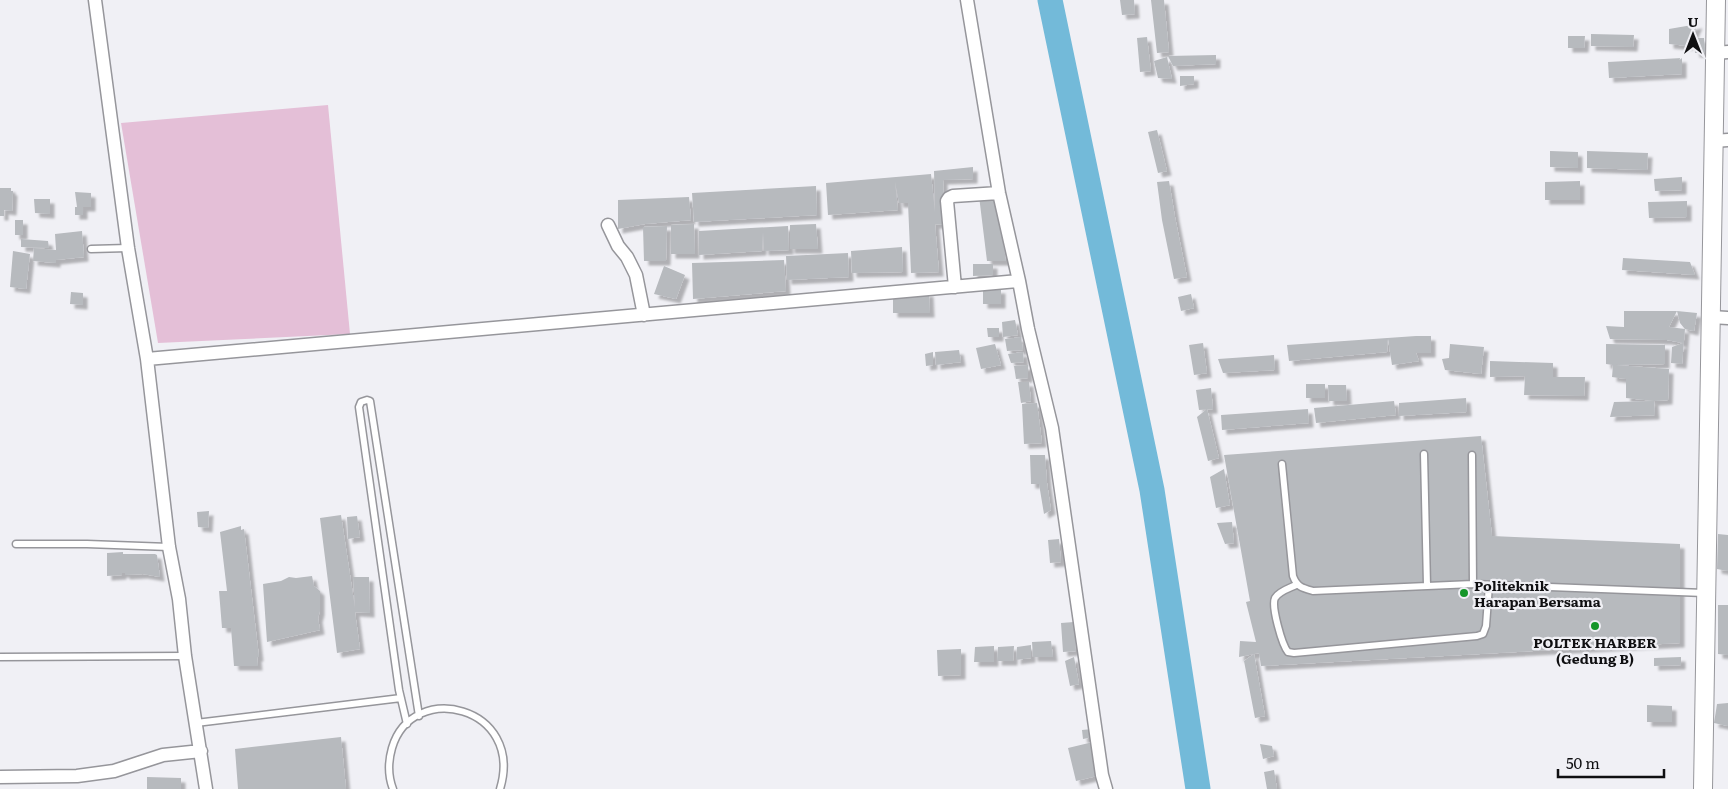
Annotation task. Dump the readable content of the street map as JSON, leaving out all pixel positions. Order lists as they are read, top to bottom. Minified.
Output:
{"places":["Politeknik Harapan Bersama","POLTEK HARBER (Gedung B)"],"scale_bar":"50 m","north":"top"}
